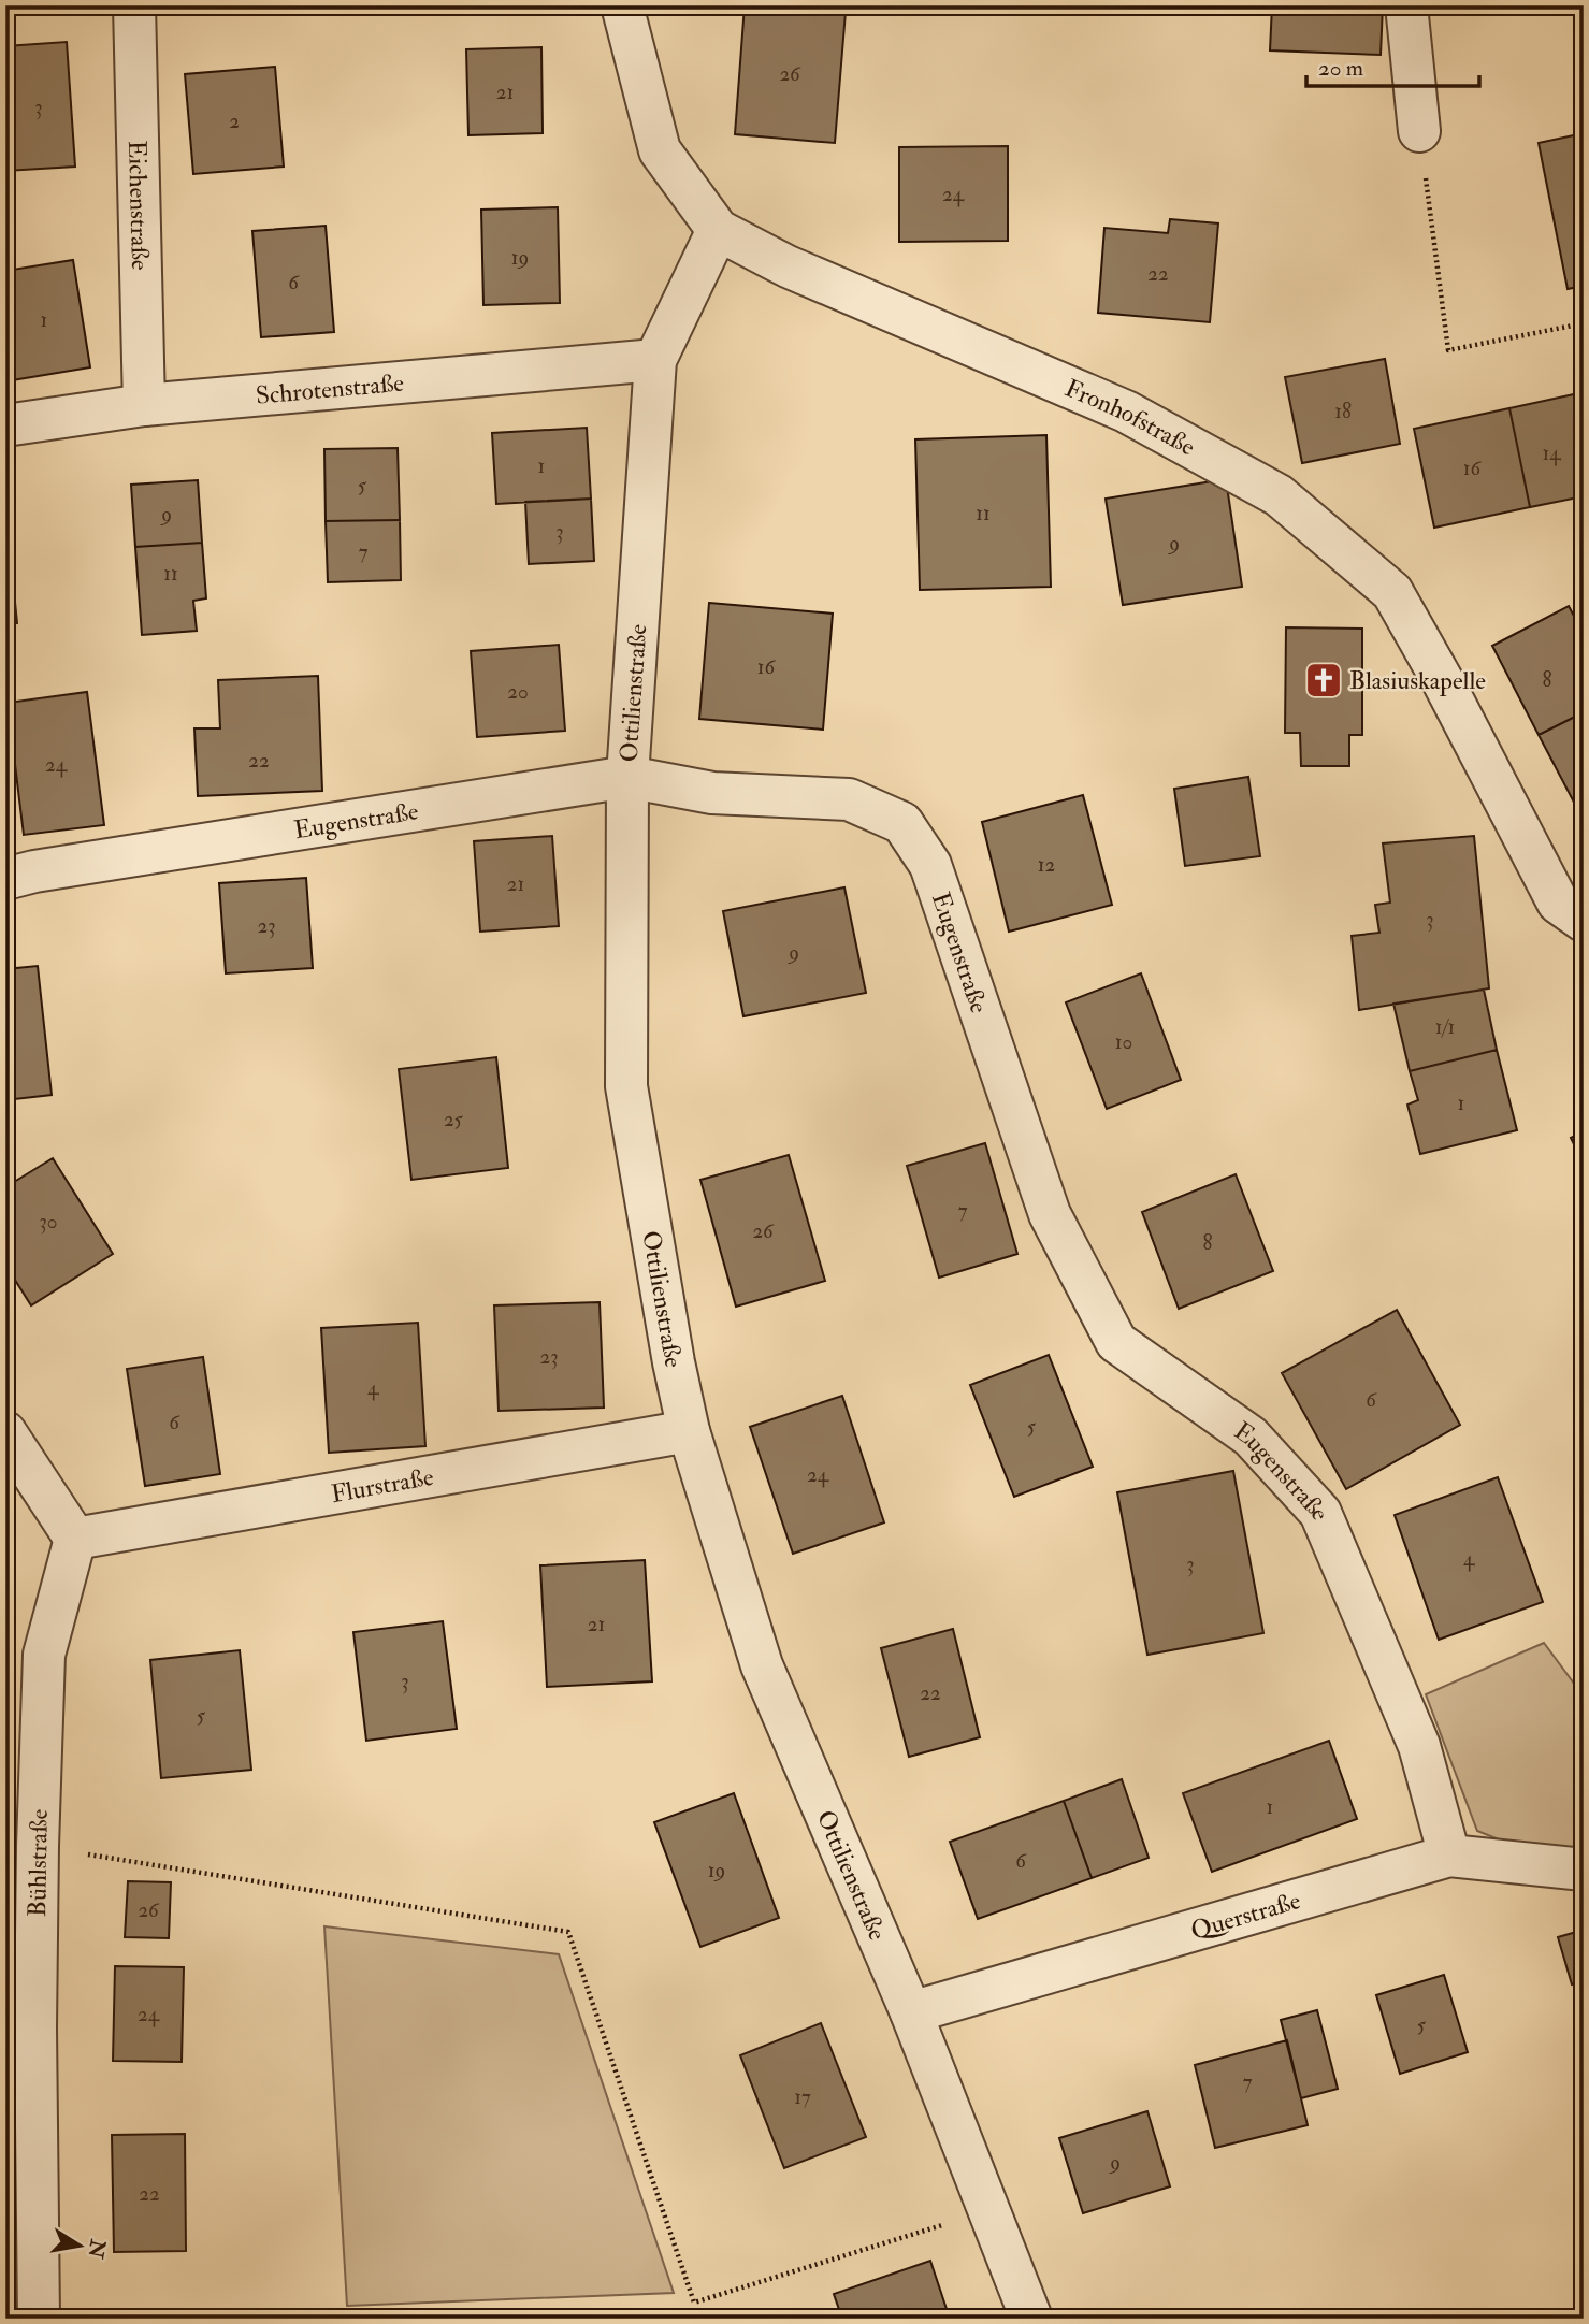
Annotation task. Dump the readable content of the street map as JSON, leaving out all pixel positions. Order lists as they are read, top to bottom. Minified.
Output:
{"streets":{"street":["Eichenstraße","Schrotenstraße","Fronhofstraße","Ottilienstraße","Eugenstraße","Flurstraße","Bühlstraße","Querstraße"]},"crossings":[["Eichenstraße","Schrotenstraße"],["Schrotenstraße","Ottilienstraße"],["Fronhofstraße","Ottilienstraße"],["Ottilienstraße","Eugenstraße"],["Ottilienstraße","Flurstraße"],["Ottilienstraße","Querstraße"],["Eugenstraße","Querstraße"],["Flurstraße","Bühlstraße"]],"places":{"church":["Blasiuskapelle"]},"house_numbers":["26","21","3","2","24","19","22","6","1","18","14","1","16","5","11","9","3","9","7","11","16","8","20","22","24","12","21","3","23","9","1/1","10","1","25","7","30","26","8","23","4","6","6","5","24","4","3","21","3","22","5","1","6","19","26","24","5","7","17","9","22"],"scale_bar":"20 m","north":"right"}
